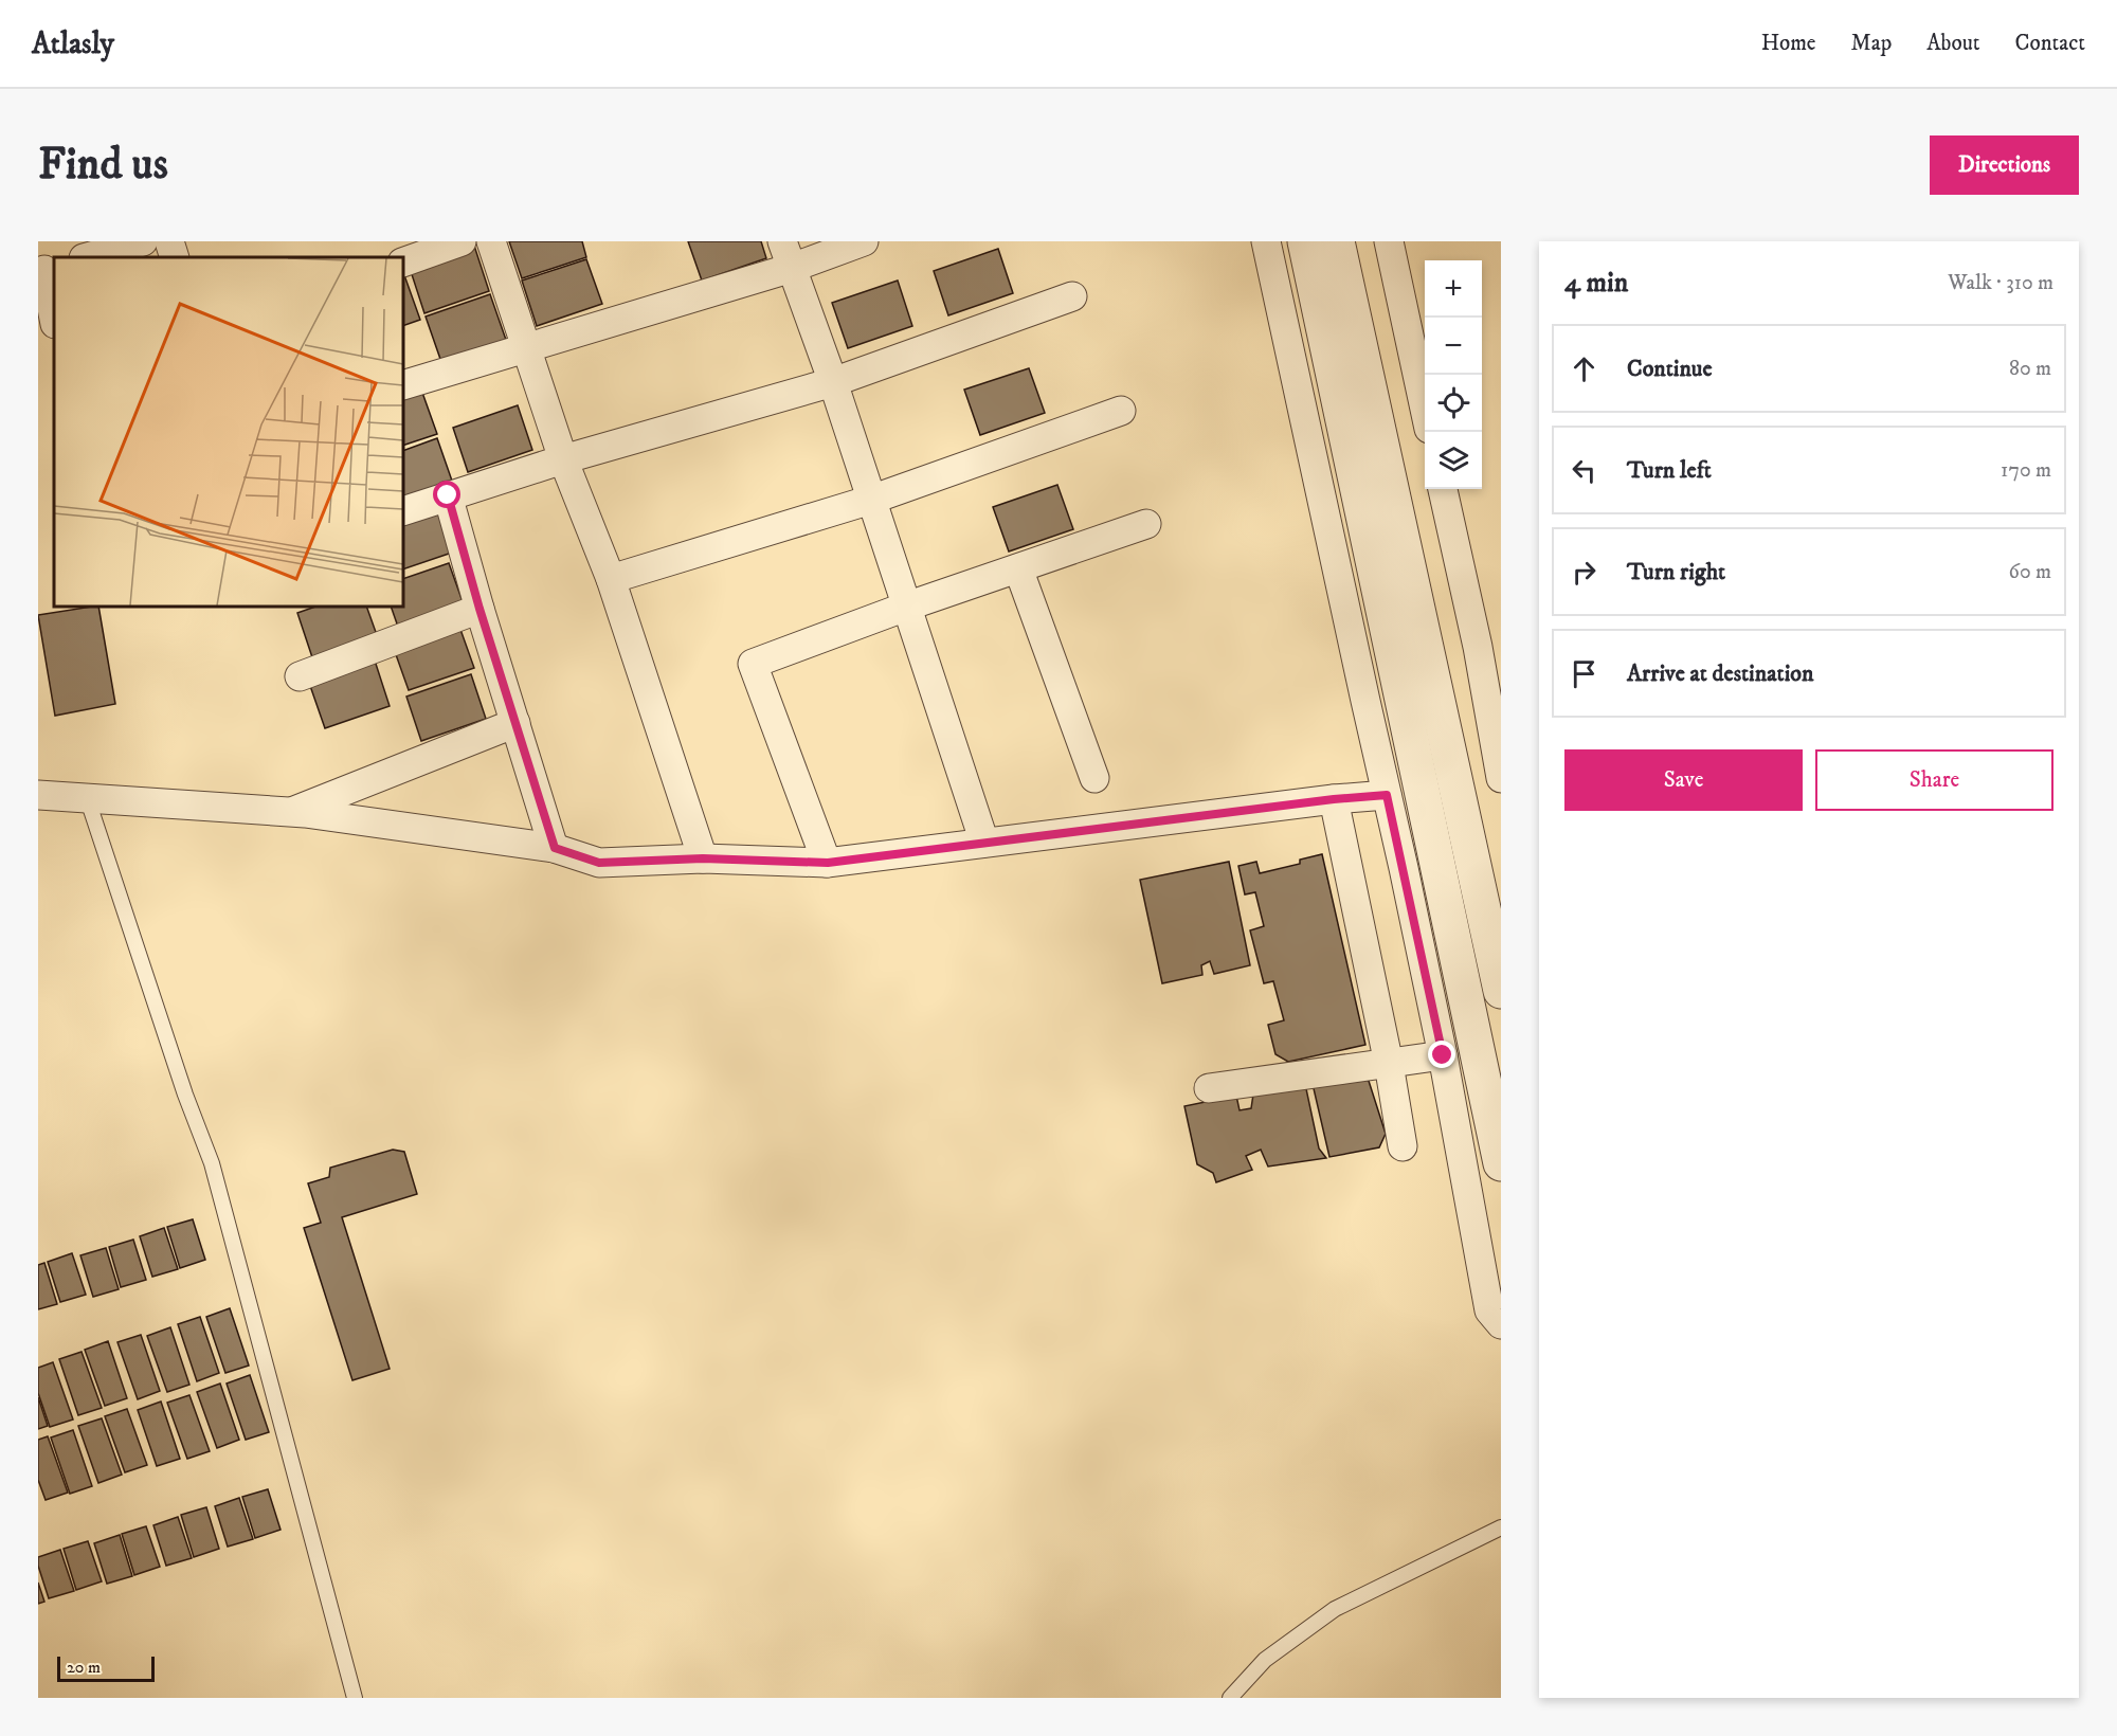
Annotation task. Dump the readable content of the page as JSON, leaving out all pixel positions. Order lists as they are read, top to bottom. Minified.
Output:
{"scale_bar":"20 m","page":{"header":"Atlasly","nav":["Home","Map","About","Contact"],"buttons":["Directions",["Save","Share"]],"title":"Find us","heading":["4 min","Walk · 310 m"],"map_buttons":["+","−"],"list":[["Continue","80 m"],["Turn left","170 m"],["Turn right","60 m"],"Arrive at destination"],"scale":"20 m"}}
